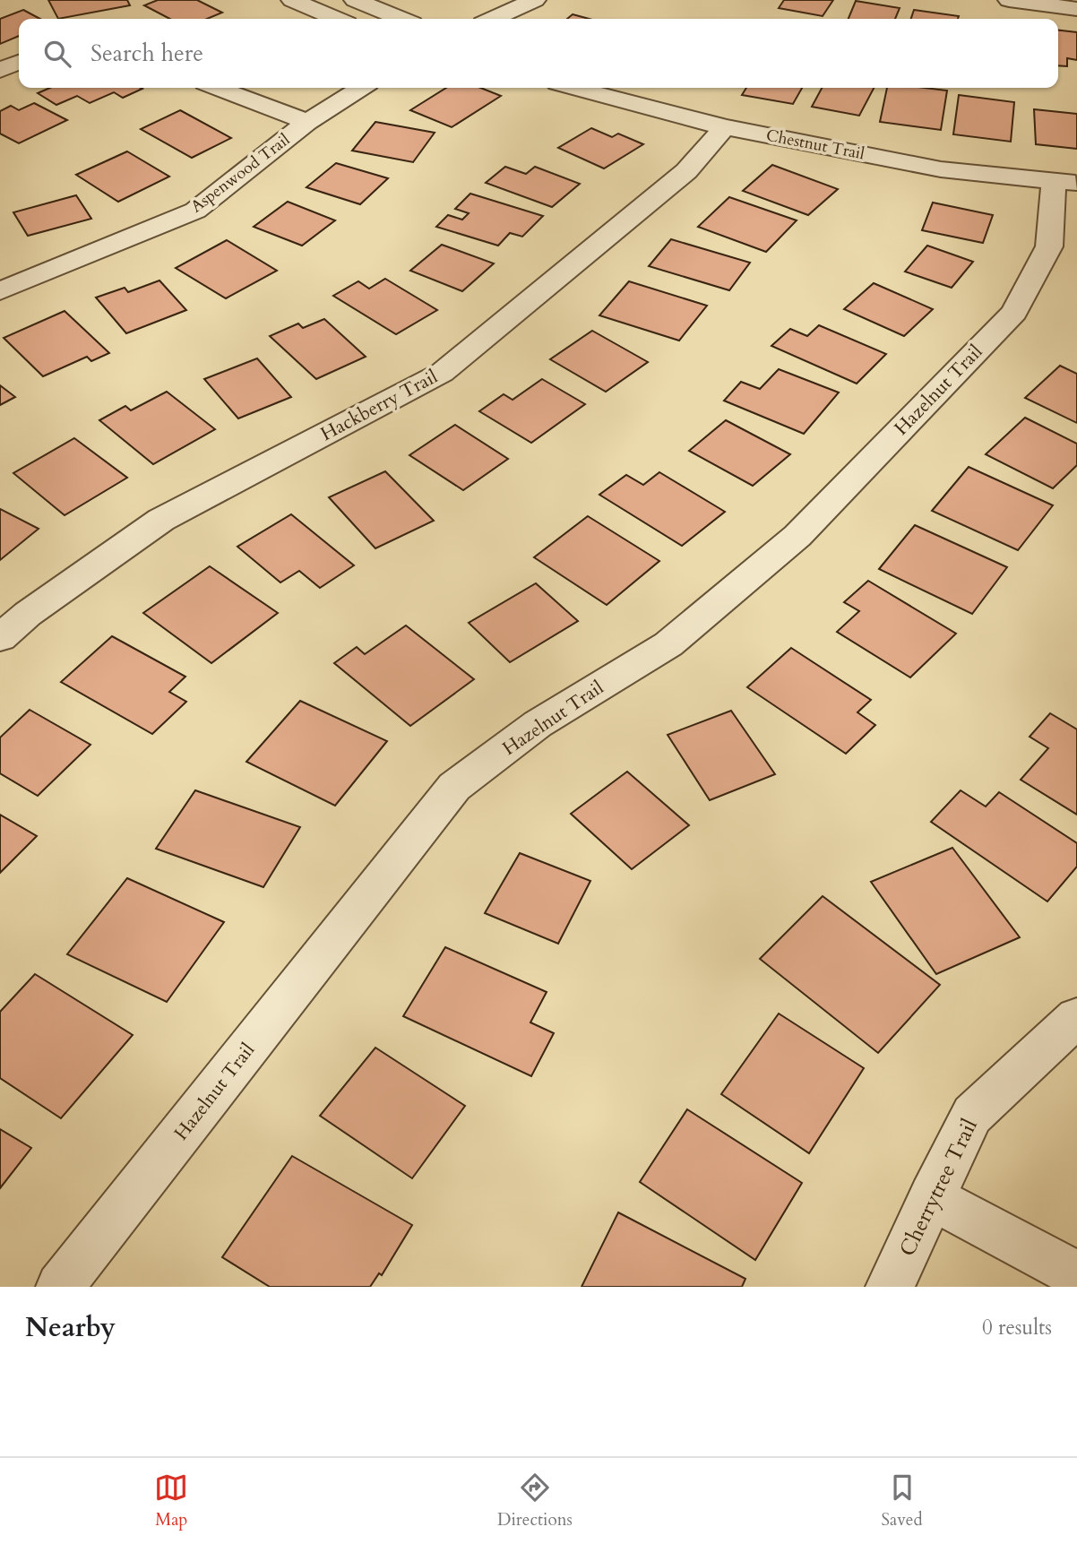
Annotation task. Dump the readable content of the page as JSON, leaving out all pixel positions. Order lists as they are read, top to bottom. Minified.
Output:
{"streets":{"street":["Chestnut Trail","Aspenwood Trail","Hazelnut Trail","Hackberry Trail","Cherrytree Trail"]},"crossings":[["Chestnut Trail","Hazelnut Trail"],["Chestnut Trail","Hackberry Trail"]],"page":{"search":"Search here","heading":["Nearby","0 results"],"nav":["Map","Directions","Saved"]}}
